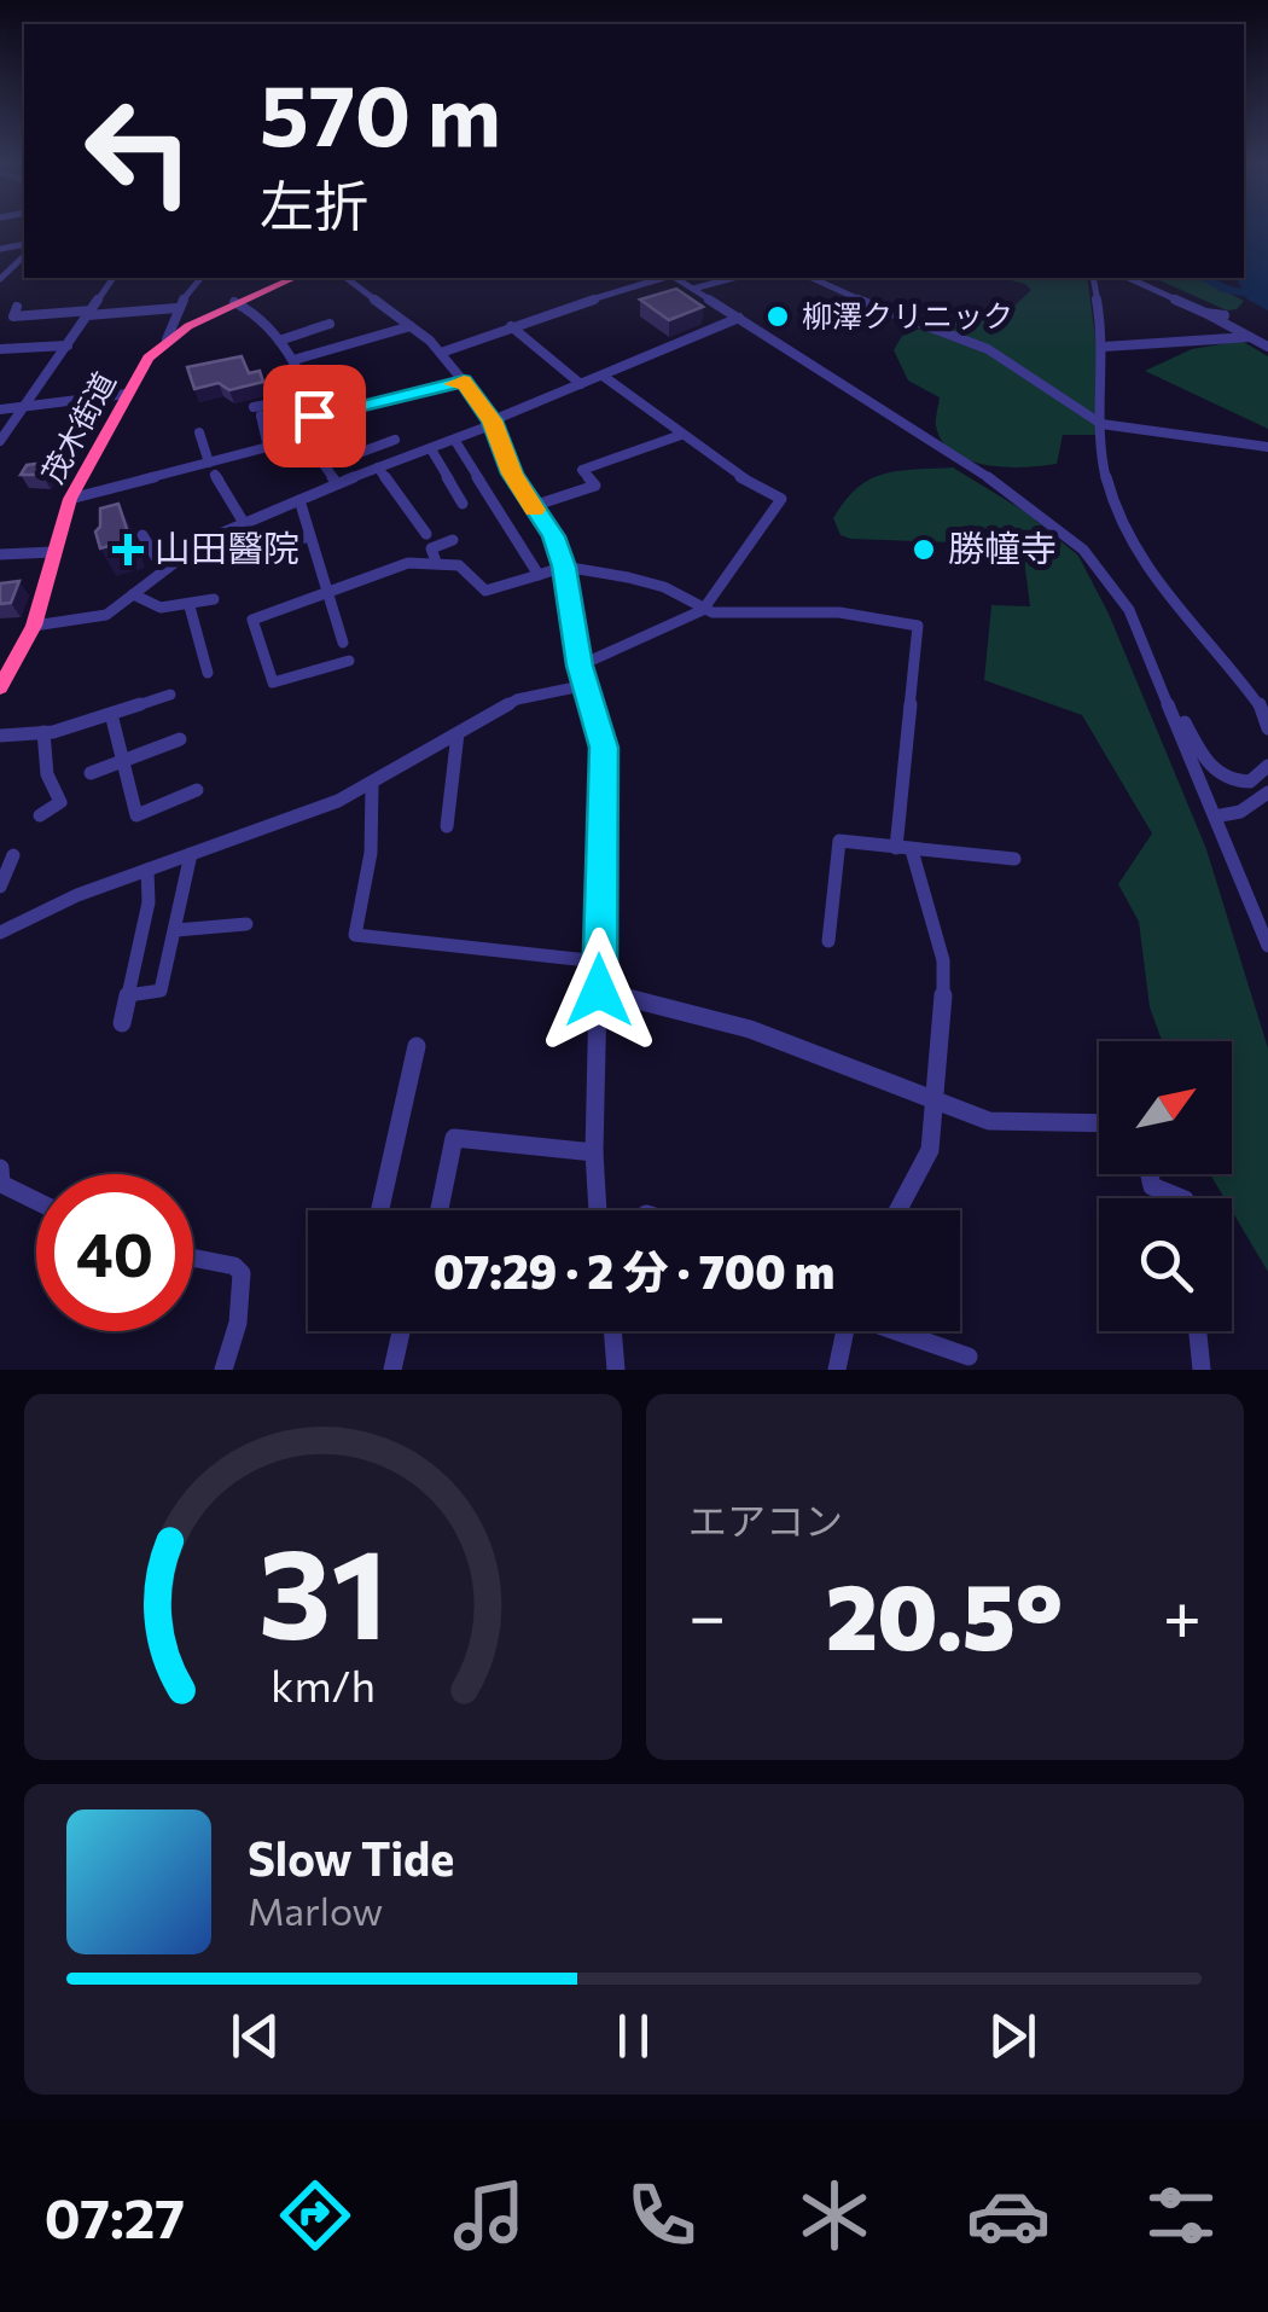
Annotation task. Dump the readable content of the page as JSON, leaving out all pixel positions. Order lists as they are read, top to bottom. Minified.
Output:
{"streets":{"highway":["茂木街道"]},"places":{"other":["柳澤クリニック","勝幢寺"],"health":["山田醫院"]},"north":"top right","page":{"turn":["570 m","左折"],"limit":"40","trip":"07:29 · 2 分 · 700 m","tile":"エアコン","heat":["−","20.5°","+"],"song":["Slow Tide","Marlow"],"tabs":"07:27","gauge":["31","km/h"]}}
